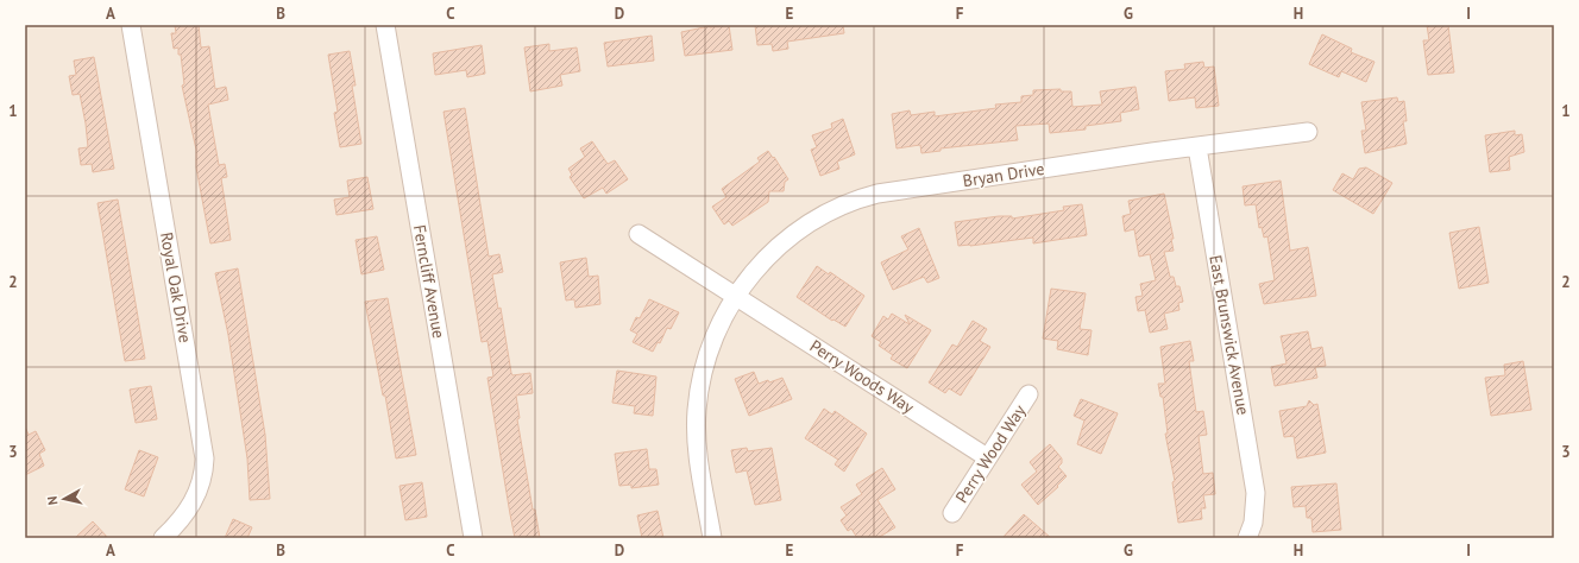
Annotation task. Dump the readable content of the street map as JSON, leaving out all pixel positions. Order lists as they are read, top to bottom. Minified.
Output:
{"streets":{"street":["Bryan Drive","Ferncliff Avenue","Royal Oak Drive","East Brunswick Avenue","Perry Woods Way","Perry Wood Way"]},"crossings":[["Bryan Drive","East Brunswick Avenue"],["Bryan Drive","Perry Woods Way"],["Perry Woods Way","Perry Wood Way"]],"north":"left","grid":{"columns":["A","B","C","D","E","F","G","H","I"],"rows":["1","2","3"]}}
